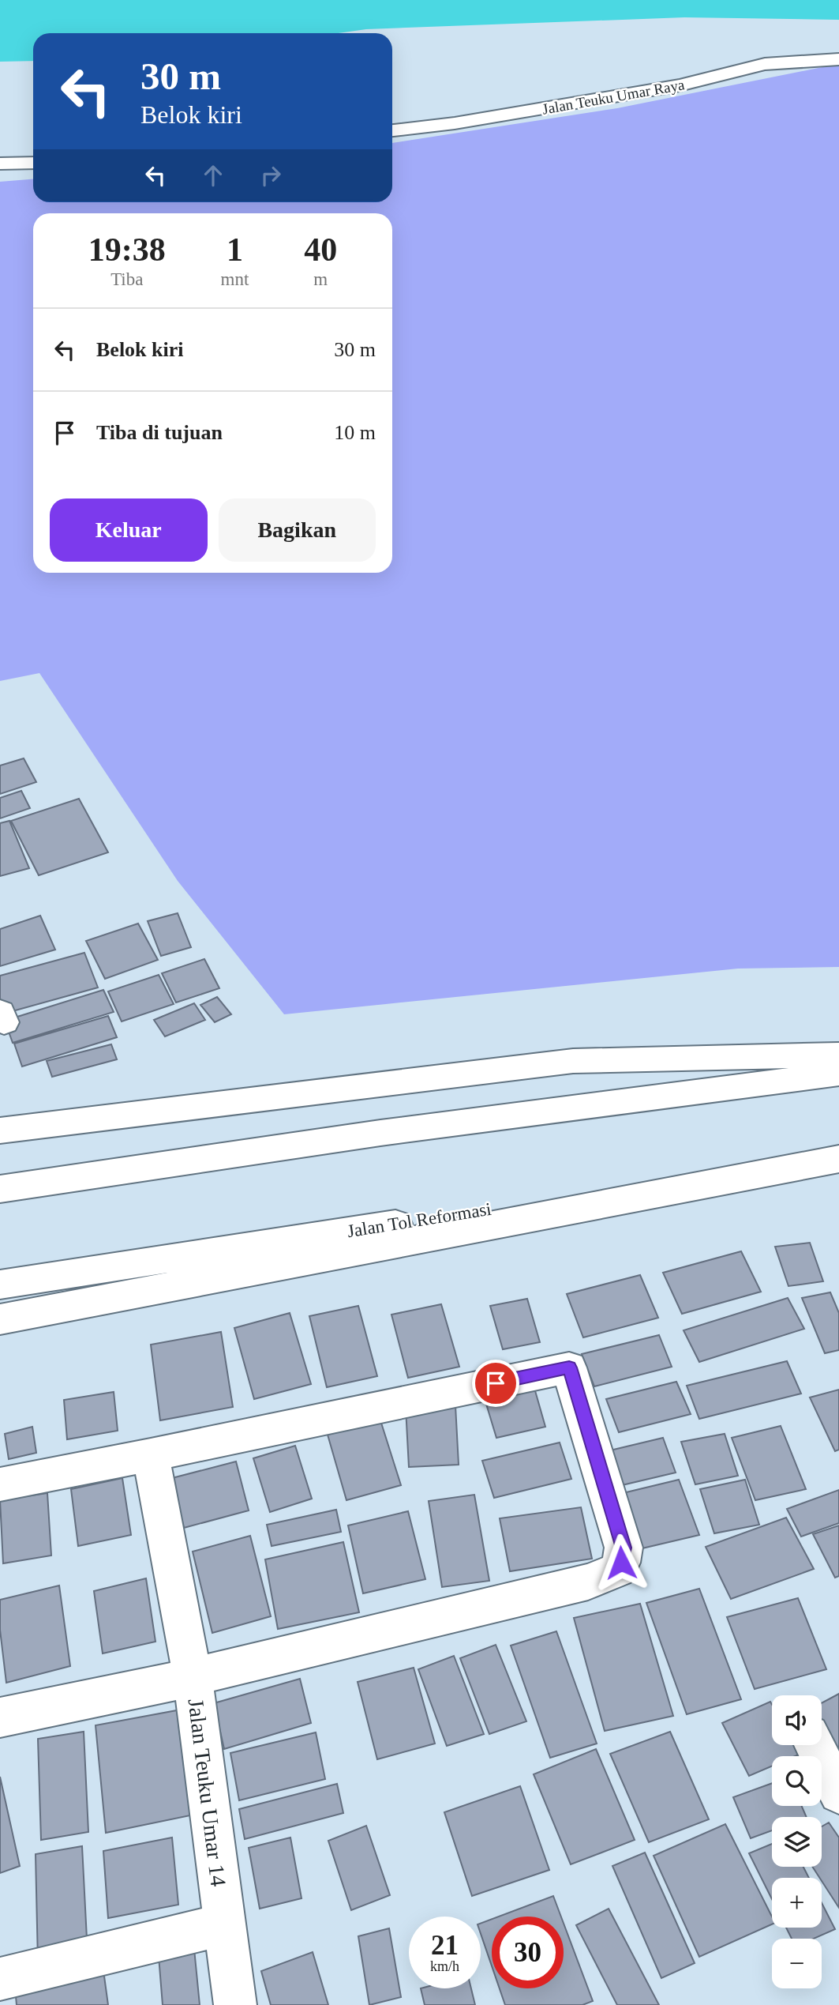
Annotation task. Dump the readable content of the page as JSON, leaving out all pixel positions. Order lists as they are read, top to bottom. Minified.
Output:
{"streets":{"main road":["Jalan Teuku Umar Raya","Jalan Tol Reformasi","Jalan Teuku Umar 14"]},"page":{"turn":["30 m","Belok kiri"],"eta":["19:38","Tiba","1","mnt","40","m"],"list":[{"name":"Belok kiri","value":"30 m"},{"name":"Tiba di tujuan","value":"10 m"}],"buttons":["Keluar","Bagikan"],"map_buttons":["+","−"],"speed":"21 km/h","limit":"30"}}
